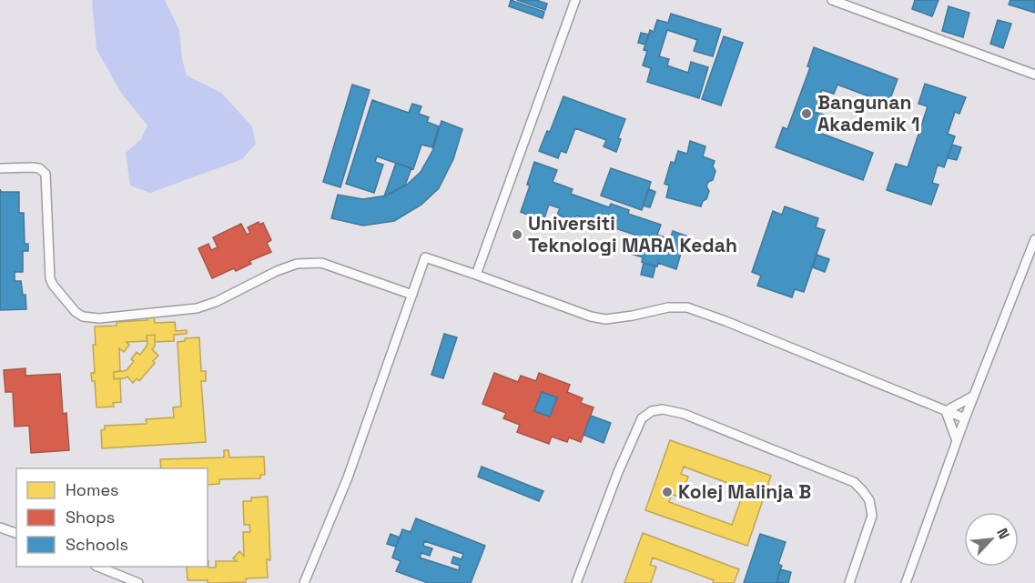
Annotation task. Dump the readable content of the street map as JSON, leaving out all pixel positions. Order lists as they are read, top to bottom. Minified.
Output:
{"places":["Bangunan Akademik 1","Universiti Teknologi MARA Kedah","Kolej Malinja B"],"legend":["Homes","Shops","Schools"],"north":"top right"}
